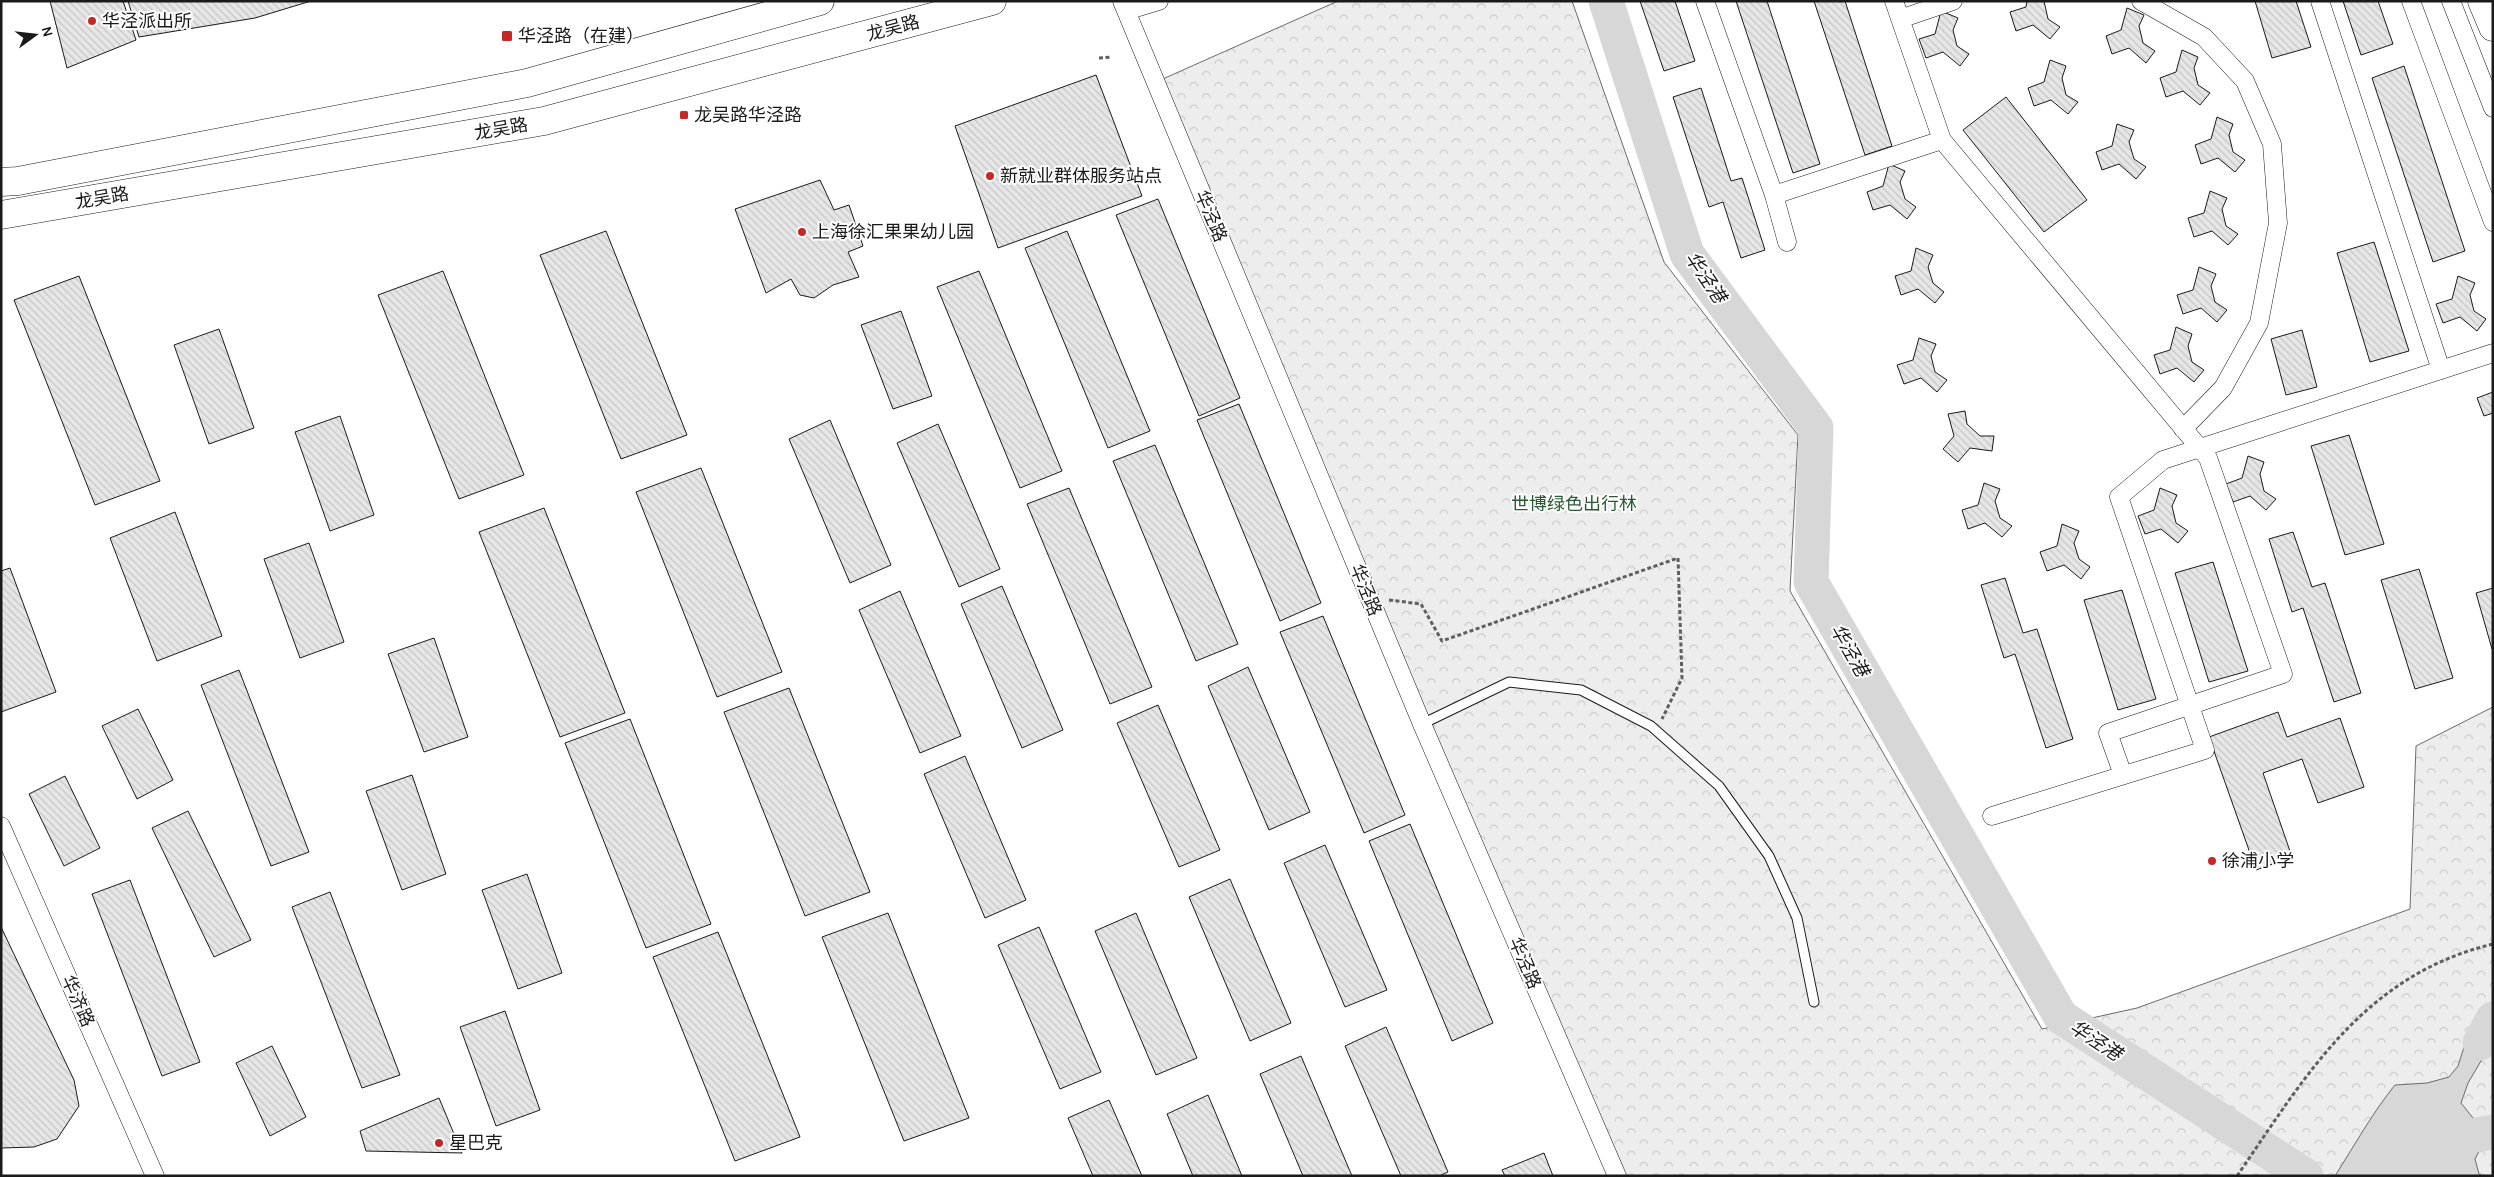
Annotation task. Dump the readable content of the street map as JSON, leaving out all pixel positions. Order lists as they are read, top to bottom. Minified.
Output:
{"streets":{"main road":["龙吴路"],"street":["华泾路","华济路"]},"water":["华泾港"],"parks":["世博绿色出行林"],"places":{"other":["华泾派出所","新就业群体服务站点","上海徐汇果果幼儿园","徐浦小学","星巴克"],"transit":["华泾路（在建）","龙吴路华泾路"]},"north":"right"}
